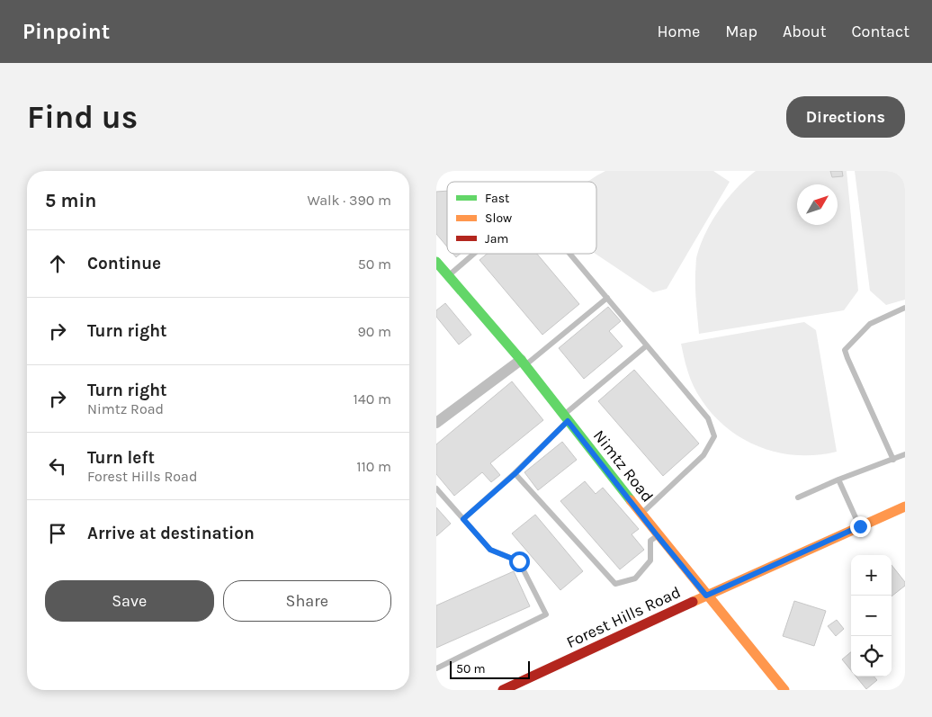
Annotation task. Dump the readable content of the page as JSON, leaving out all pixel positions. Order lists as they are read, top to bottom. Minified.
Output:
{"streets":{"street":["Nimtz Road","Forest Hills Road"]},"crossings":[["Nimtz Road","Forest Hills Road"]],"legend":["Fast","Slow","Jam"],"scale_bar":"50 m","north":"top right","page":{"header":"Pinpoint","nav":["Home","Map","About","Contact"],"buttons":["Directions",["Save","Share"]],"title":"Find us","heading":["5 min","Walk · 390 m"],"list":[["Continue","50 m"],["Turn right","90 m"],["Turn right","Nimtz Road","140 m"],["Turn left","Forest Hills Road","110 m"],"Arrive at destination"],"map_buttons":["+","−"],"scale":"50 m"}}
